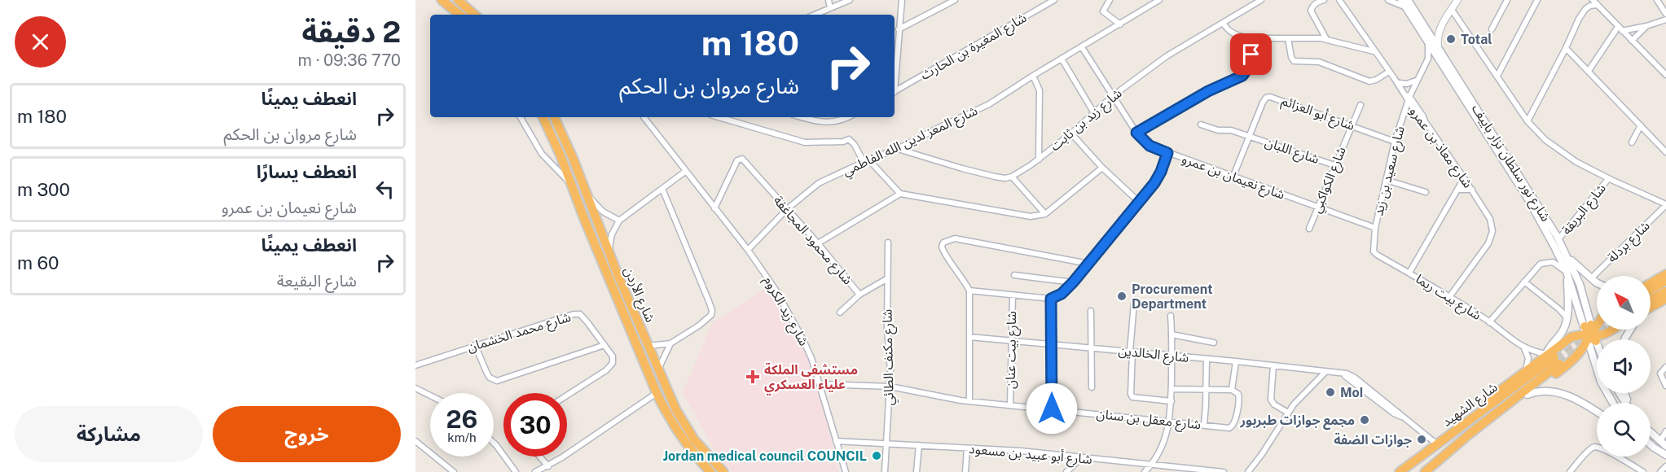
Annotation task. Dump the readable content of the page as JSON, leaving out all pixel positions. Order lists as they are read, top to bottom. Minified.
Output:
{"streets":{"highway":["شارع الأردن","شارع الشهيد"],"main road":["شارع نور سلطان نزار باييف"],"street":["شارع المغيرة بن الحارث","شارع أبو العزائم","شارع زيد بن ثابت","شارع المعز لدين الله الفاطمي","شارع معاذ بن عمرو","شارع اللبان","شارع سعيد بن زيد","شارع نعيمان بن عمرو","شارع الكواكبي","شارع البريقة","شارع محمود المجاغفة","شارع بردلة","شارع بيت ريما","شارع زيد الكروم","شارع محمد الخشمان","شارع بيت عنان","شارع الخالدين","شارع مكنف الطائي","شارع معقل بن سنان","شارع أبو عبيد بن مسعود"]},"crossings":[["شارع أبو العزائم","شارع اللبان"],["شارع أبو العزائم","شارع سعيد بن زيد"],["شارع أبو العزائم","شارع نعيمان بن عمرو"],["شارع أبو العزائم","شارع الكواكبي"],["شارع زيد بن ثابت","شارع نعيمان بن عمرو"],["شارع المعز لدين الله الفاطمي","شارع نعيمان بن عمرو"],["شارع المعز لدين الله الفاطمي","شارع محمود المجاغفة"],["شارع المعز لدين الله الفاطمي","شارع زيد الكروم"],["شارع معاذ بن عمرو","شارع سعيد بن زيد"],["شارع معاذ بن عمرو","شارع بيت ريما"],["شارع اللبان","شارع الكواكبي"],["شارع نور سلطان نزار باييف","شارع سعيد بن زيد"],["شارع نور سلطان نزار باييف","شارع البريقة"],["شارع سعيد بن زيد","شارع نعيمان بن عمرو"],["شارع سعيد بن زيد","شارع بيت ريما"],["شارع نعيمان بن عمرو","شارع الكواكبي"],["شارع محمود المجاغفة","شارع زيد الكروم"],["شارع محمود المجاغفة","شارع مكنف الطائي"],["شارع بيت ريما","شارع الشهيد"],["شارع زيد الكروم","شارع معقل بن سنان"],["شارع زيد الكروم","شارع أبو عبيد بن مسعود"],["شارع بيت عنان","شارع الخالدين"],["شارع بيت عنان","شارع معقل بن سنان"],["شارع الخالدين","شارع الشهيد"],["شارع الخالدين","شارع معقل بن سنان"],["شارع مكنف الطائي","شارع معقل بن سنان"],["شارع مكنف الطائي","شارع أبو عبيد بن مسعود"]],"places":{"other":["Total","Procurement Department","MoI","مجمع جوازات طبربور","جوازات الضفة","Jordan medical council COUNCIL"],"health":["مستشفى الملكة علياء العسكري"]},"north":"top left","page":{"heading":["2 دقيقة","770 m · 09:36"],"turn":["180 m","شارع مروان بن الحكم"],"list":[{"name":"انعطف يمينًا","note":"شارع مروان بن الحكم","value":"180 m"},{"name":"انعطف يسارًا","note":"شارع نعيمان بن عمرو","value":"300 m"},{"name":"انعطف يمينًا","note":"شارع البقيعة","value":"60 m"}],"speed":"26 km/h","limit":"30","buttons":["خروج","مشاركة"]}}
